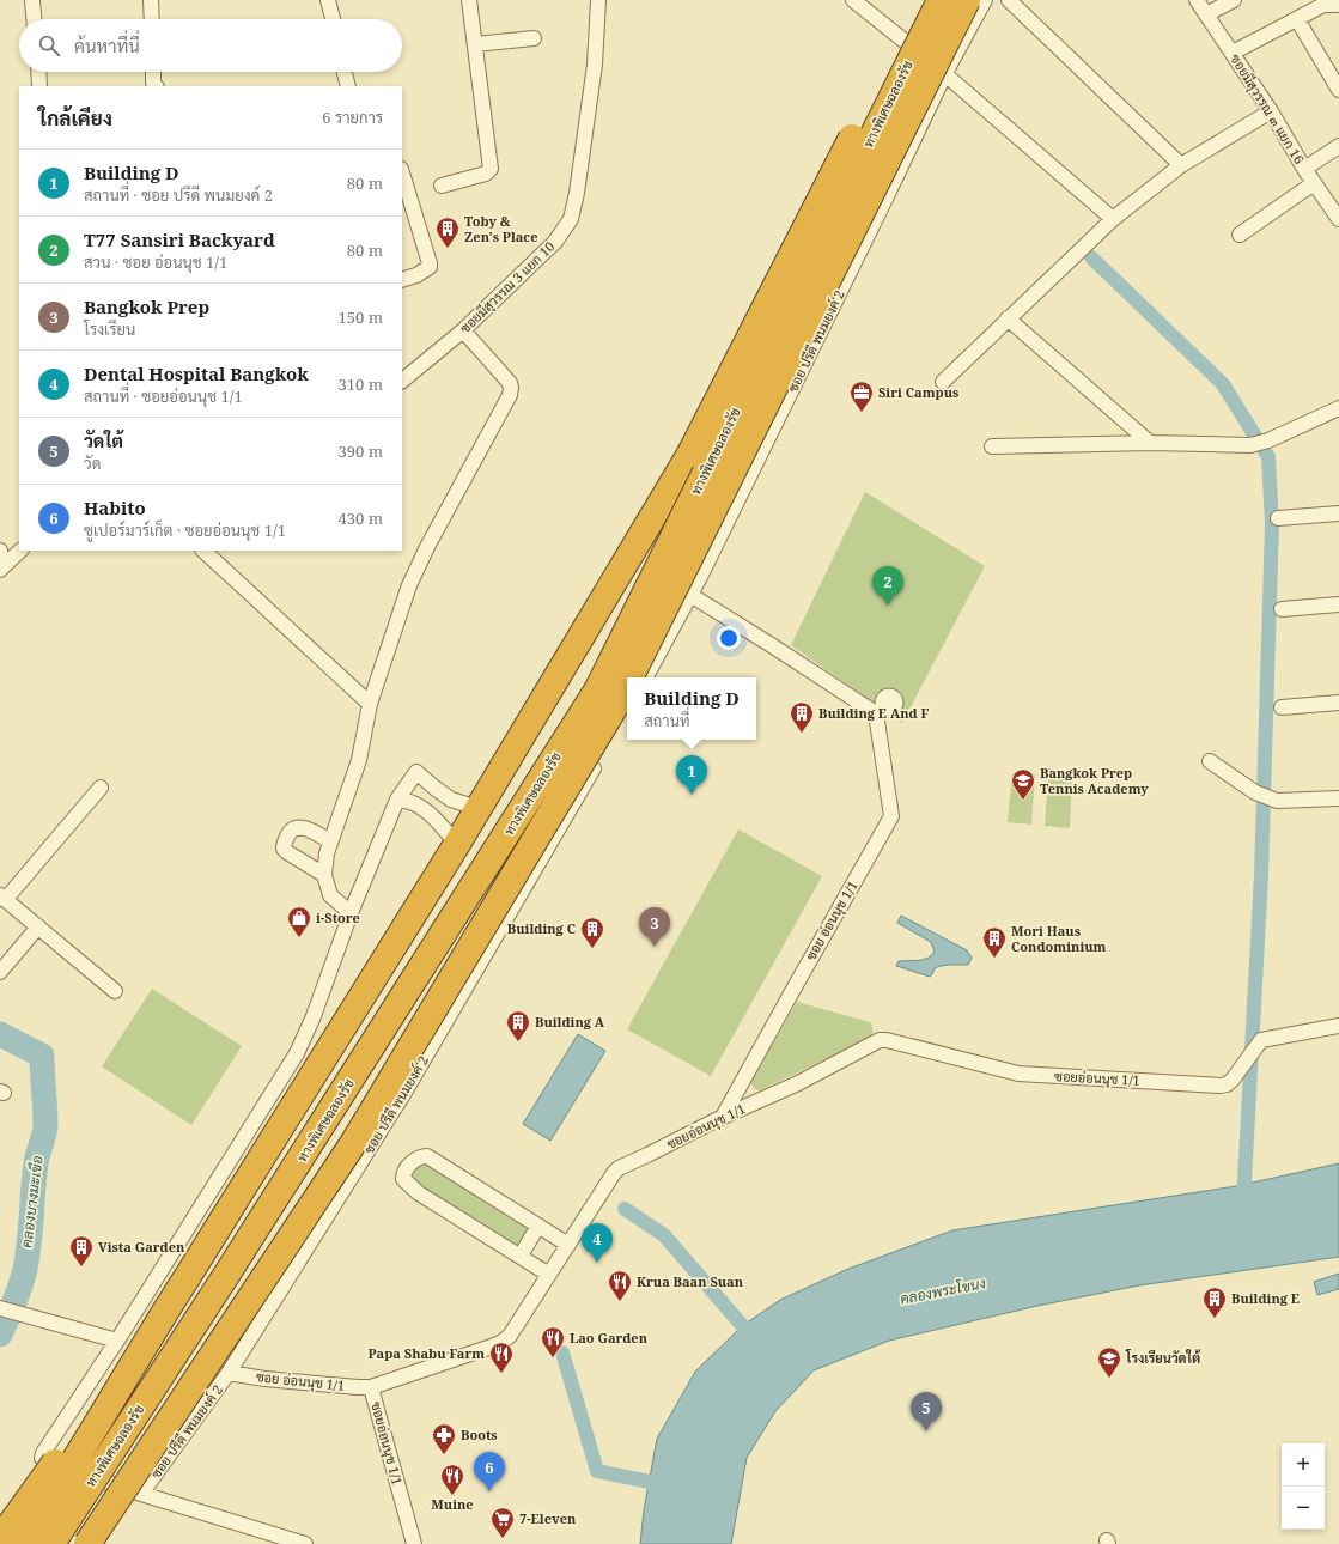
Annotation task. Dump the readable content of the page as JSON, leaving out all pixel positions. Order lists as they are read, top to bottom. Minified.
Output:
{"streets":{"highway":["ทางพิเศษฉลองรัช"],"street":["ซอยมีสุวรรณ ๓ แยก 16","ซอยมีสุวรรณ 3 แยก 10","ซอย ปรีดี พนมยงค์ 2","ซอย อ่อนนุช 1/1","ซอยอ่อนนุช 1/1"]},"crossings":[["ซอย ปรีดี พนมยงค์ 2","ซอย อ่อนนุช 1/1"],["ซอย อ่อนนุช 1/1","ซอยอ่อนนุช 1/1"]],"water":["คลองบางมะเขือ","คลองพระโขนง"],"places":{"building":["Toby & Zen's Place","Building E And F","Building C","Mori Haus Condominium","Building A","Vista Garden","Building E"],"office":["Siri Campus"],"school or university":["Bangkok Prep Tennis Academy","โรงเรียนวัดใต้"],"shop":["i-Store"],"restaurant":["Krua Baan Suan","Lao Garden","Papa Shabu Farm","Muine"],"pharmacy":["Boots"],"supermarket":["7-Eleven"]},"page":{"search":"ค้นหาที่นี่","heading":["ใกล้เคียง","6 รายการ"],"list":[{"mark":"1","name":"Building D","note":"สถานที่ · ซอย ปรีดี พนมยงค์ 2","value":"80 m"},{"mark":"2","name":"T77 Sansiri Backyard","note":"สวน · ซอย อ่อนนุช 1/1","value":"80 m"},{"mark":"3","name":"Bangkok Prep","note":"โรงเรียน","value":"150 m"},{"mark":"4","name":"Dental Hospital Bangkok","note":"สถานที่ · ซอยอ่อนนุช 1/1","value":"310 m"},{"mark":"5","name":"วัดใต้","note":"วัด","value":"390 m"},{"mark":"6","name":"Habito","note":"ซูเปอร์มาร์เก็ต · ซอยอ่อนนุช 1/1","value":"430 m"}],"pins":["2","1","3","4","5","6"],"popup":["Building D","สถานที่"],"map_buttons":["+","−"]}}
